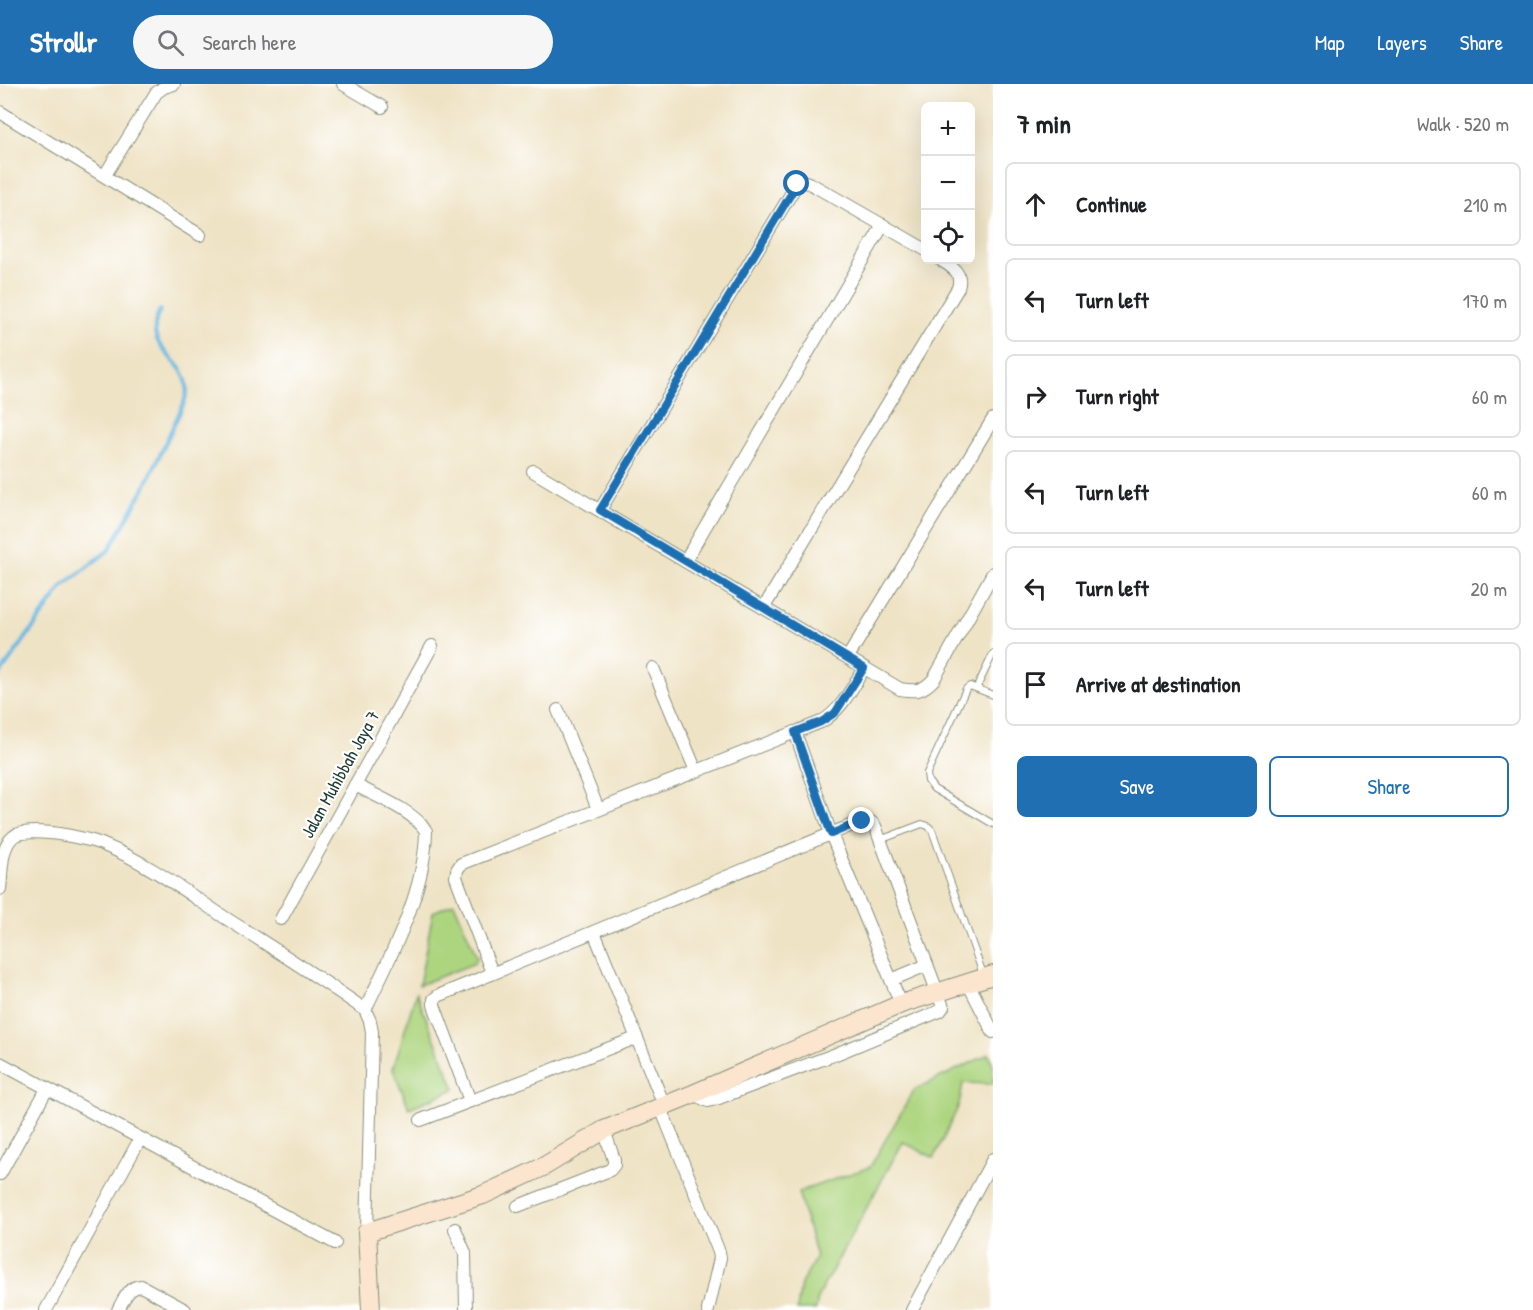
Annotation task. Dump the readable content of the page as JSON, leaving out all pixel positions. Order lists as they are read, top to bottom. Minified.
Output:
{"streets":{"street":["Jalan Muhibbah Jaya 7"]},"page":{"header":"Strollr","search":"Search here","nav":["Map","Layers","Share"],"heading":["7 min","Walk · 520 m"],"map_buttons":["+","−"],"list":[["Continue","210 m"],["Turn left","170 m"],["Turn right","60 m"],["Turn left","60 m"],["Turn left","20 m"],"Arrive at destination"],"buttons":["Save","Share"]}}
